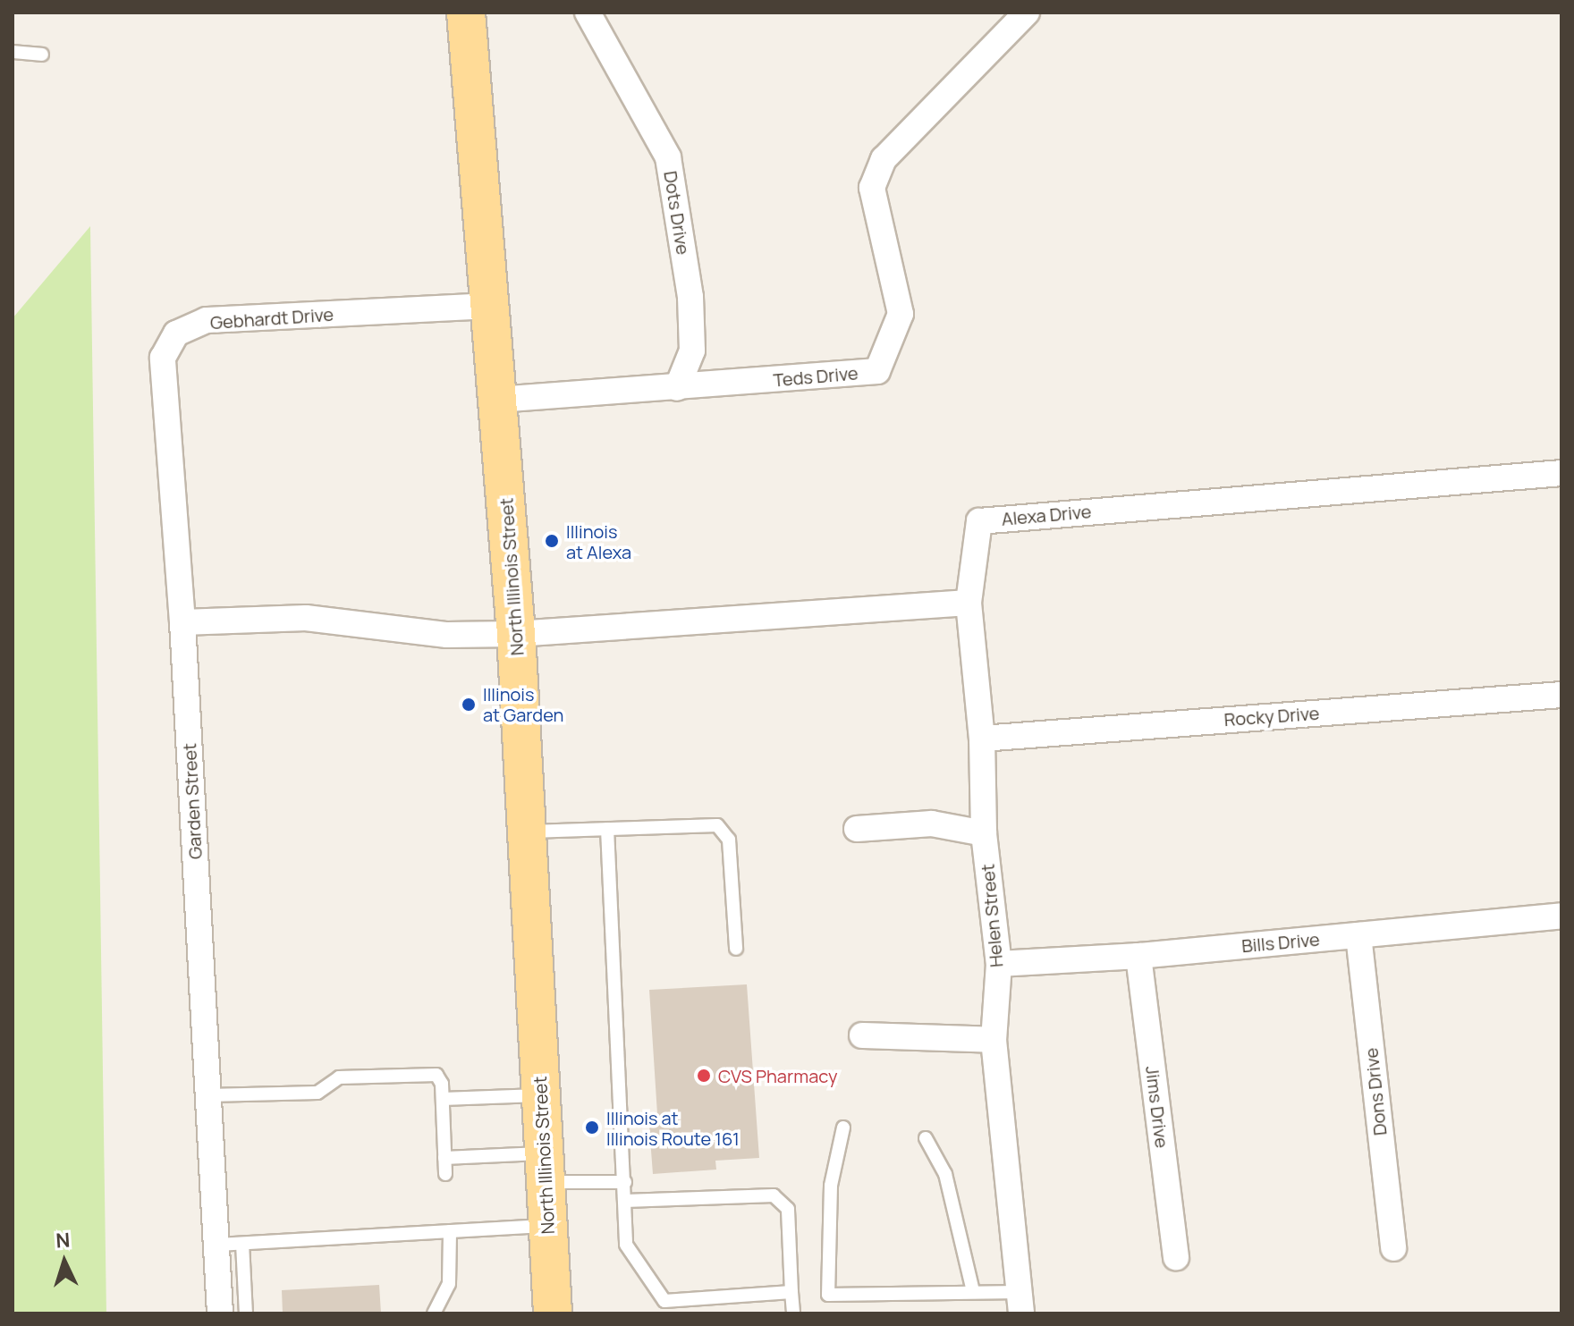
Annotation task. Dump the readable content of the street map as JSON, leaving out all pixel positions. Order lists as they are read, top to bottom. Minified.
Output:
{"streets":{"main road":["North Illinois Street"],"street":["Dots Drive","Gebhardt Drive","Teds Drive","Alexa Drive","Rocky Drive","Garden Street","Helen Street","Bills Drive","Dons Drive","Jims Drive"]},"crossings":[["Dots Drive","Teds Drive"],["Gebhardt Drive","North Illinois Street"],["Gebhardt Drive","Garden Street"],["Teds Drive","North Illinois Street"],["Alexa Drive","Helen Street"],["Rocky Drive","Helen Street"],["Helen Street","Bills Drive"],["Bills Drive","Dons Drive"],["Bills Drive","Jims Drive"]],"places":["Illinois at Alexa","Illinois at Garden","CVS Pharmacy","Illinois at Illinois Route 161"],"north":"top"}
